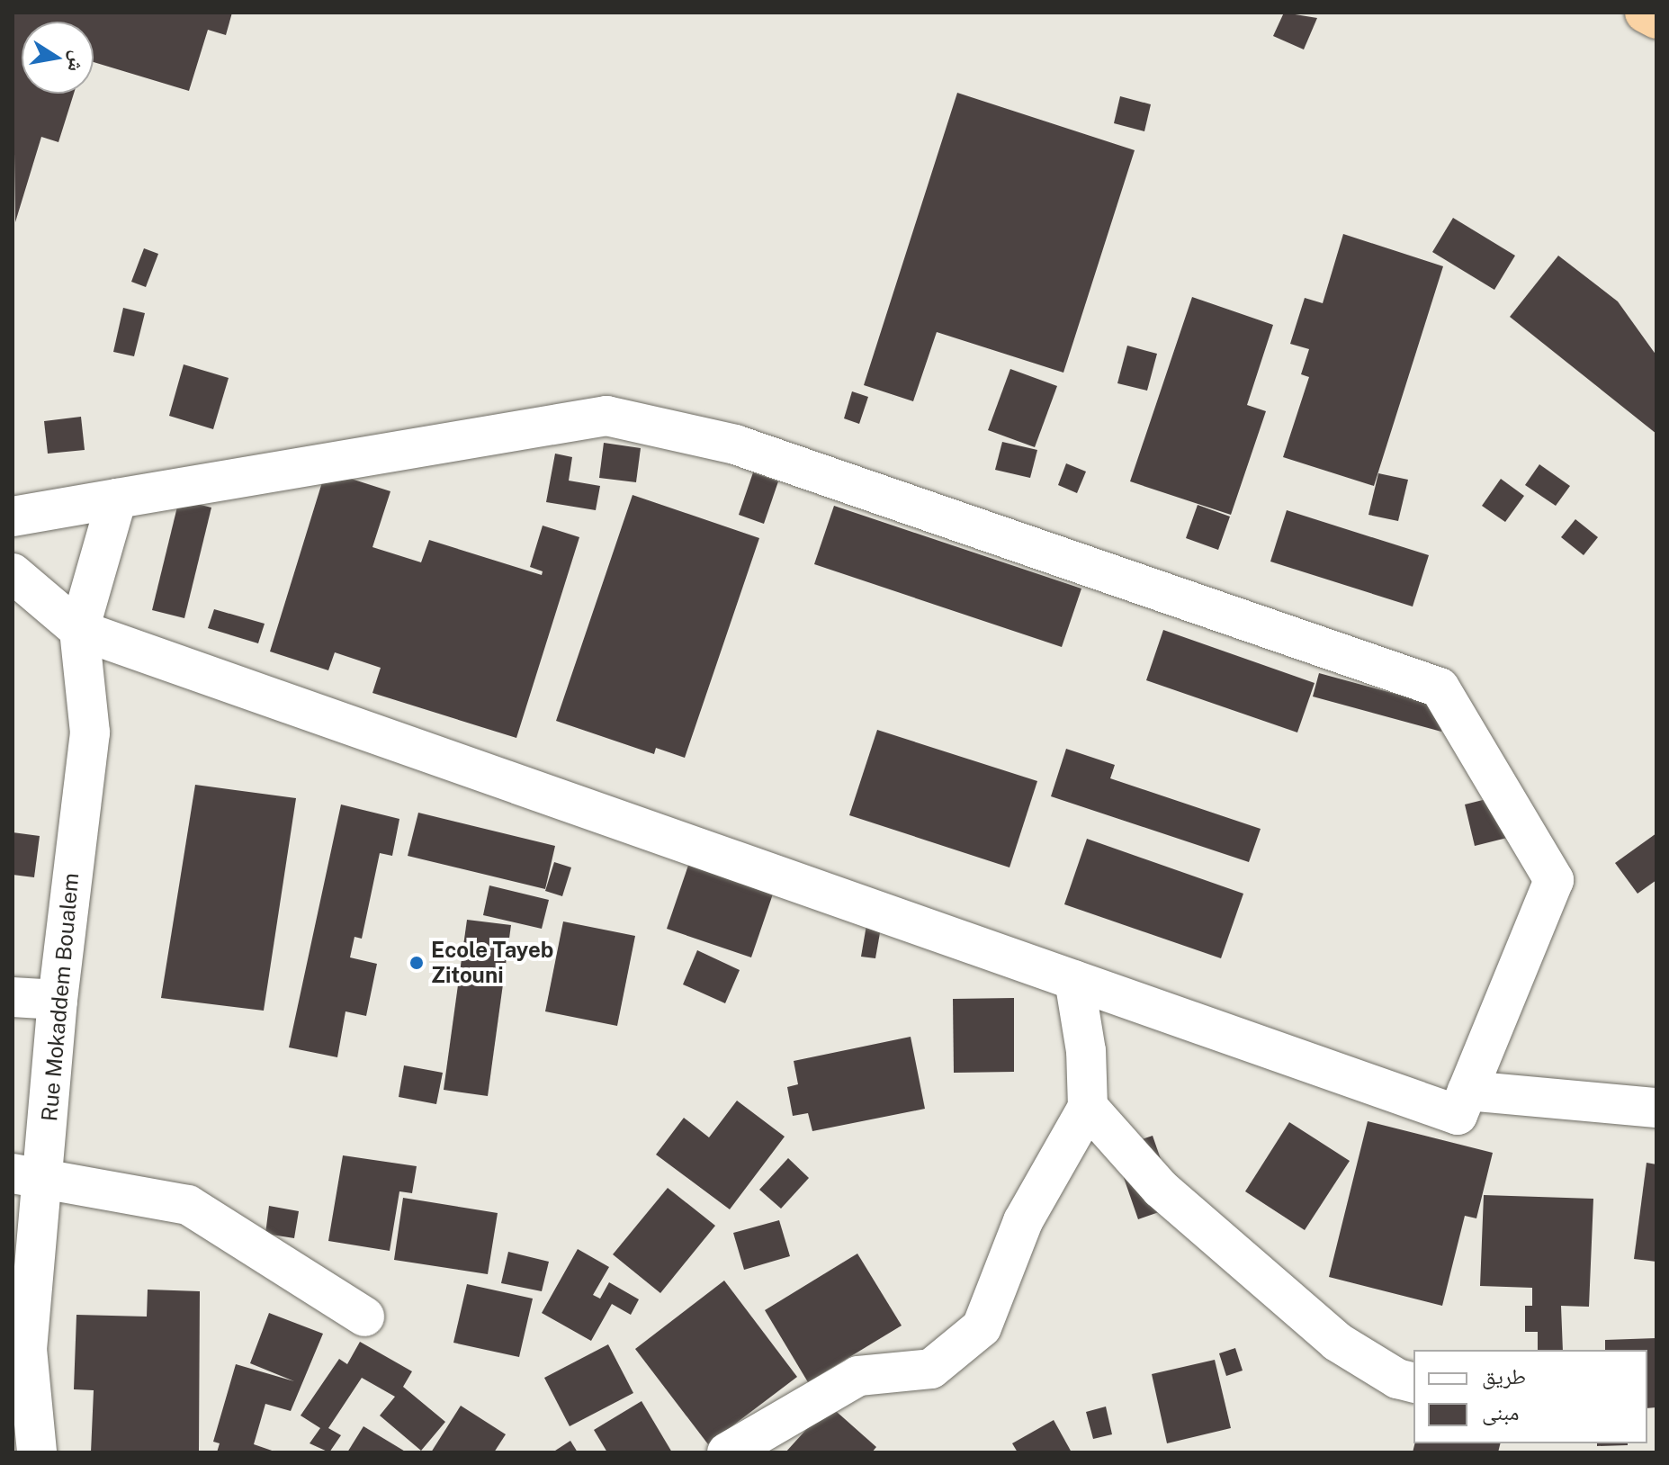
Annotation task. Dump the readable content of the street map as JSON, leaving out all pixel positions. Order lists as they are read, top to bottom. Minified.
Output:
{"streets":{"street":["Rue Mokaddem Boualem"]},"places":["Ecole Tayeb Zitouni"],"legend":["طريق","مبنى"],"north":"right"}
